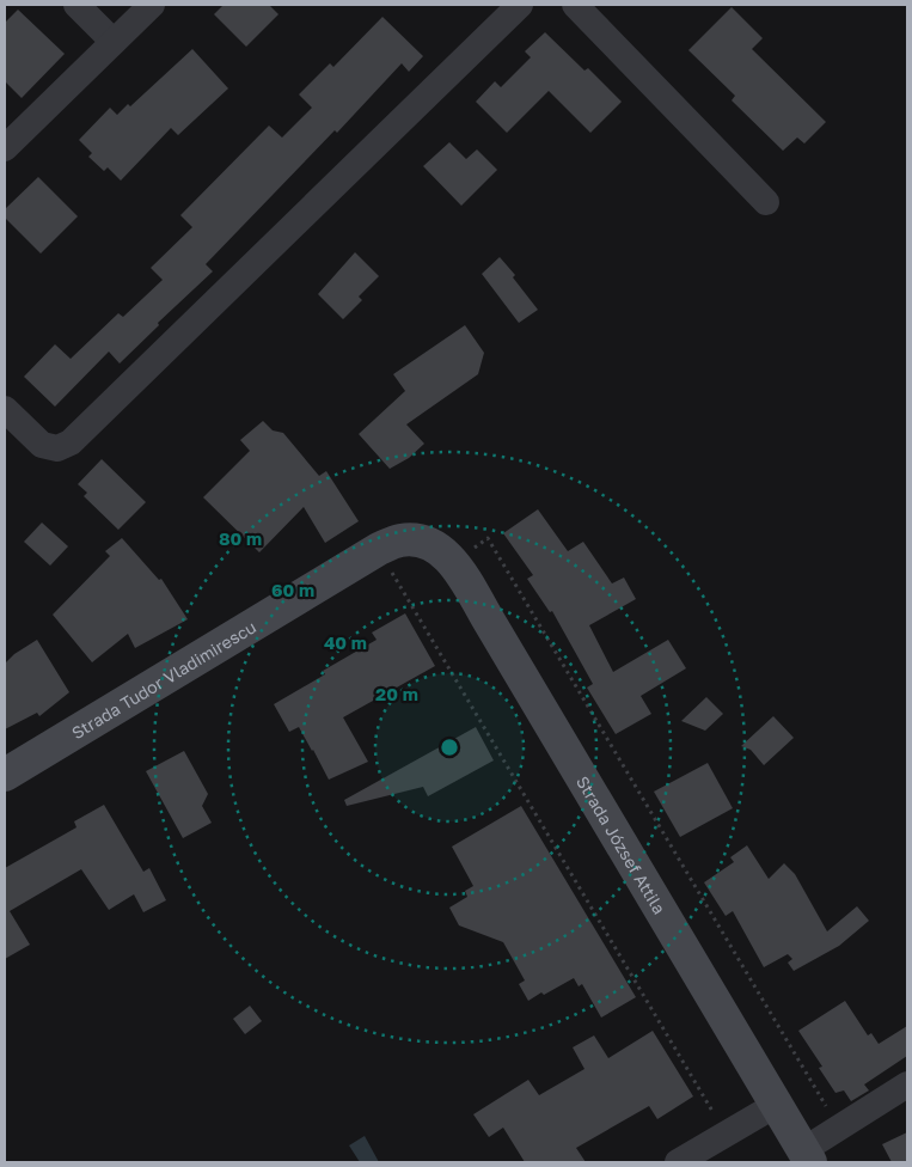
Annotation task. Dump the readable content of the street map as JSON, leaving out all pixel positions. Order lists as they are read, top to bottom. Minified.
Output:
{"streets":{"street":["Strada Tudor Vladimirescu","Strada József Attila"]},"crossings":[["Strada Tudor Vladimirescu","Strada József Attila"]],"rings":["80 m","60 m","40 m","20 m"]}
